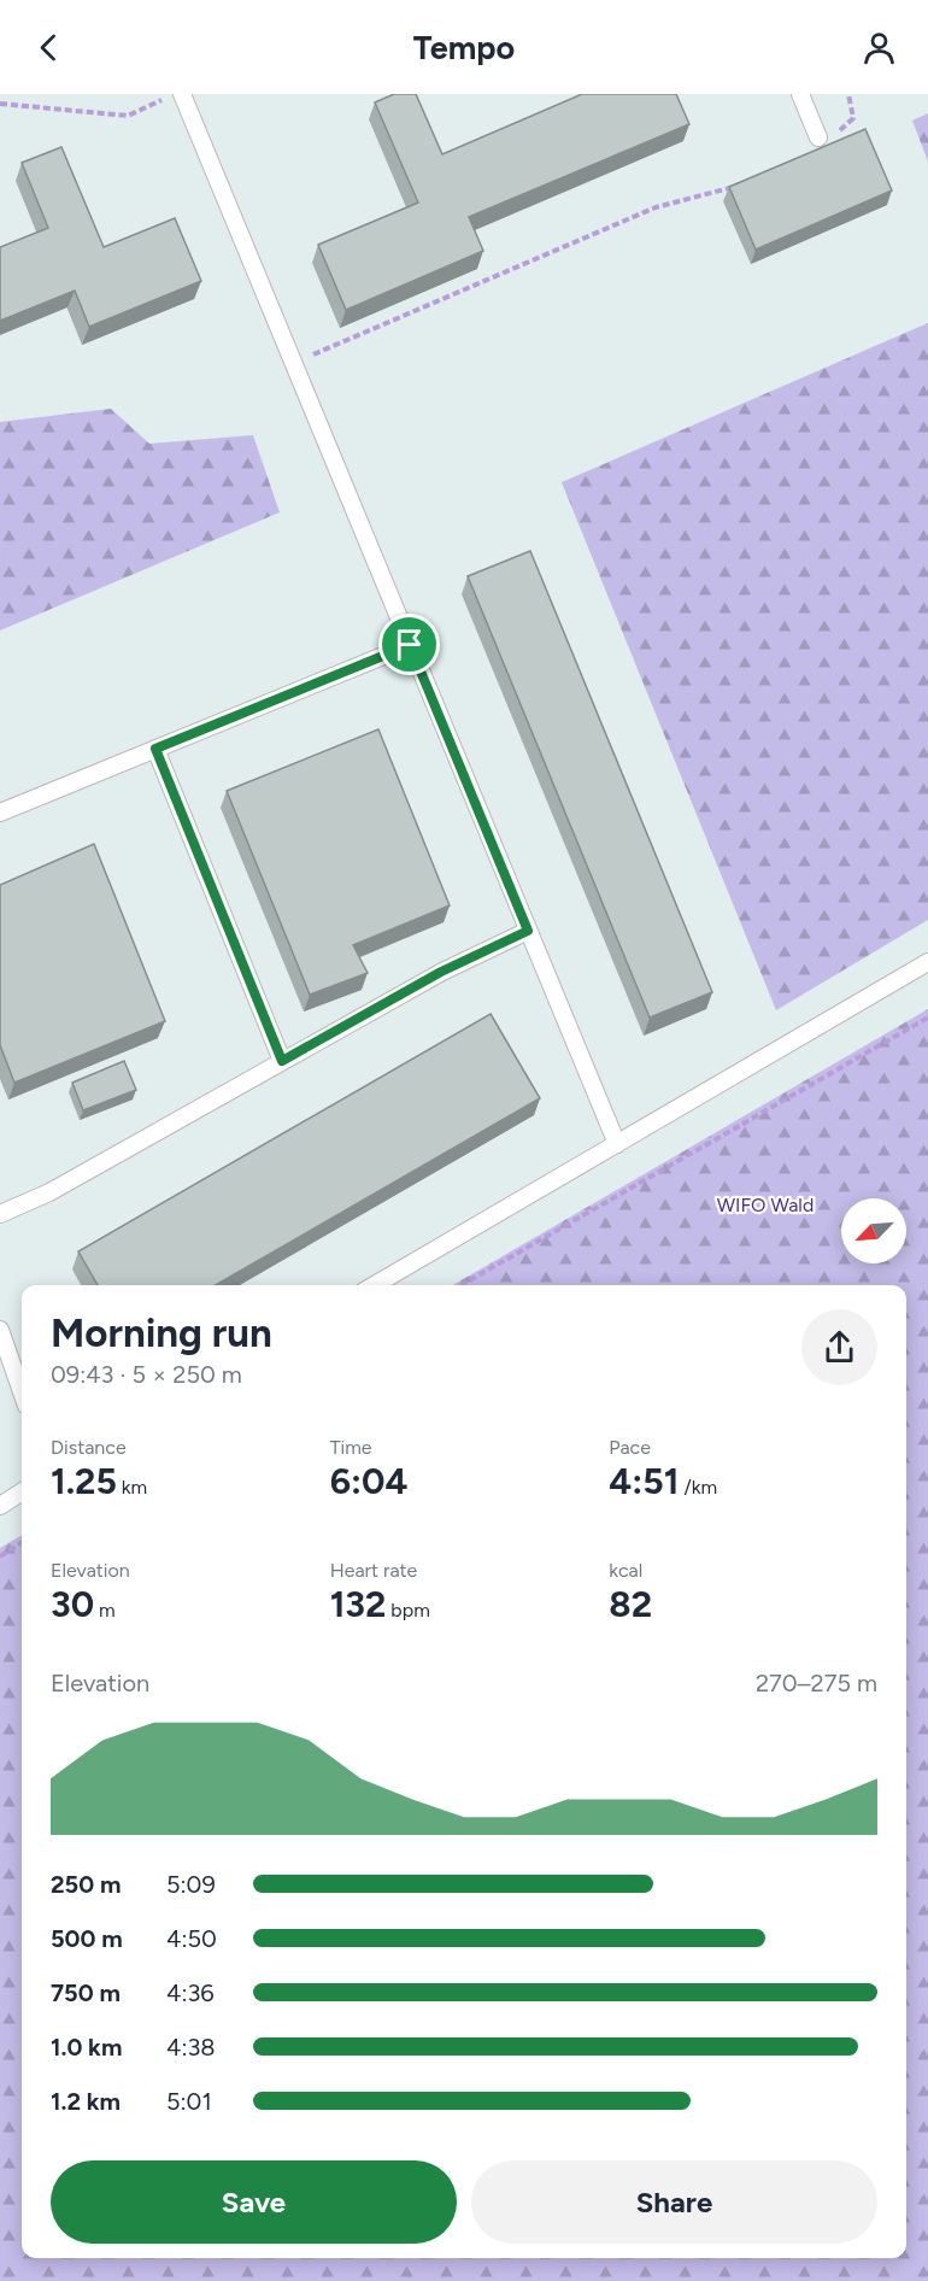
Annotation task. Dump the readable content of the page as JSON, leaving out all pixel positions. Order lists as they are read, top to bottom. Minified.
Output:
{"parks":["WIFO Wald"],"north":"bottom left","page":{"header":"Tempo","heading":["Morning run","09:43 · 5 × 250 m"],"stats":[["Distance","1.25 km"],["Time","6:04"],["Pace","4:51 /km"],["Elevation","30 m"],["Heart rate","132 bpm"],["kcal","82"]],"chart":["Elevation","270–275 m"],"list":[{"name":"250 m","note":"5:09"},{"name":"500 m","note":"4:50"},{"name":"750 m","note":"4:36"},{"name":"1.0 km","note":"4:38"},{"name":"1.2 km","note":"5:01"}],"buttons":["Save","Share"]}}
